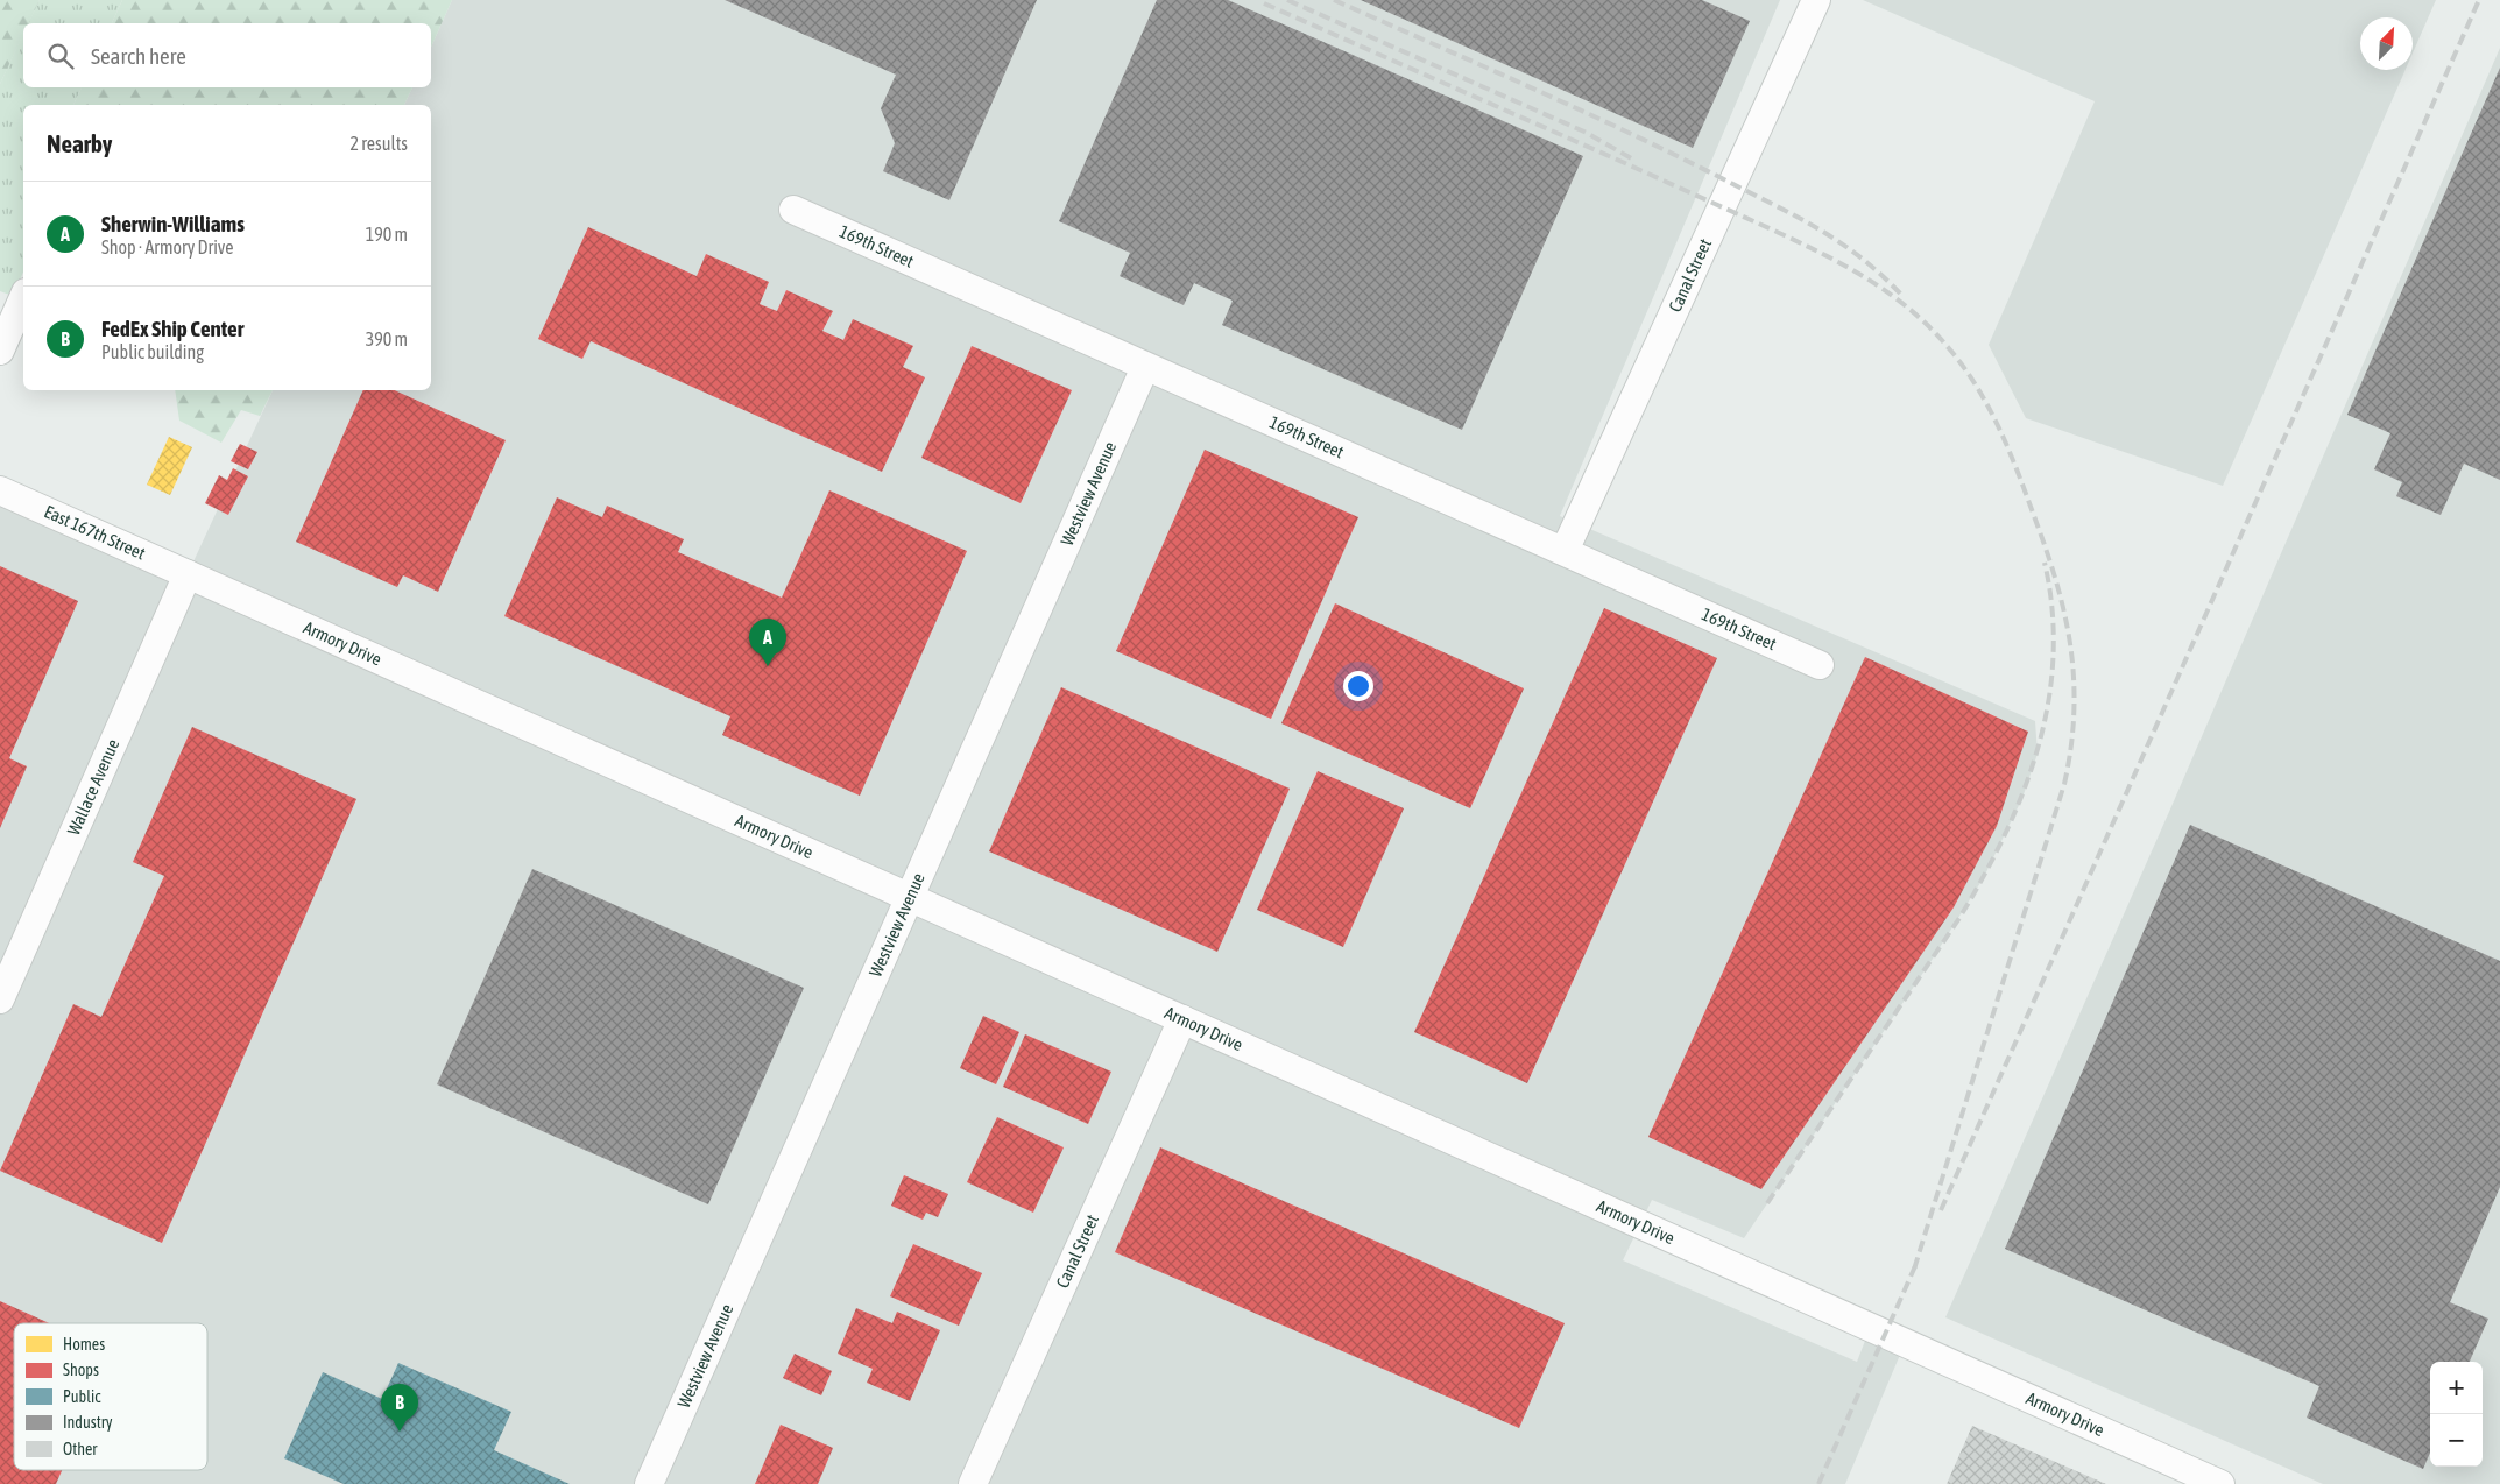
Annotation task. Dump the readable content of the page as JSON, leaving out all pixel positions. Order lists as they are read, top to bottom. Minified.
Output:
{"streets":{"street":["169th Street","Canal Street","Westview Avenue","East 167th Street","Armory Drive","Wallace Avenue"]},"crossings":[["169th Street","Canal Street"],["169th Street","Westview Avenue"],["Canal Street","Armory Drive"],["Westview Avenue","Armory Drive"],["East 167th Street","Armory Drive"],["East 167th Street","Wallace Avenue"],["Armory Drive","Wallace Avenue"]],"legend":["Homes","Shops","Public","Industry","Other"],"north":"top right","page":{"search":"Search here","heading":["Nearby","2 results"],"list":[{"mark":"A","name":"Sherwin-Williams","note":"Shop · Armory Drive","value":"190 m"},{"mark":"B","name":"FedEx Ship Center","note":"Public building","value":"390 m"}],"pins":["A","B"],"map_buttons":["+","−"]}}
